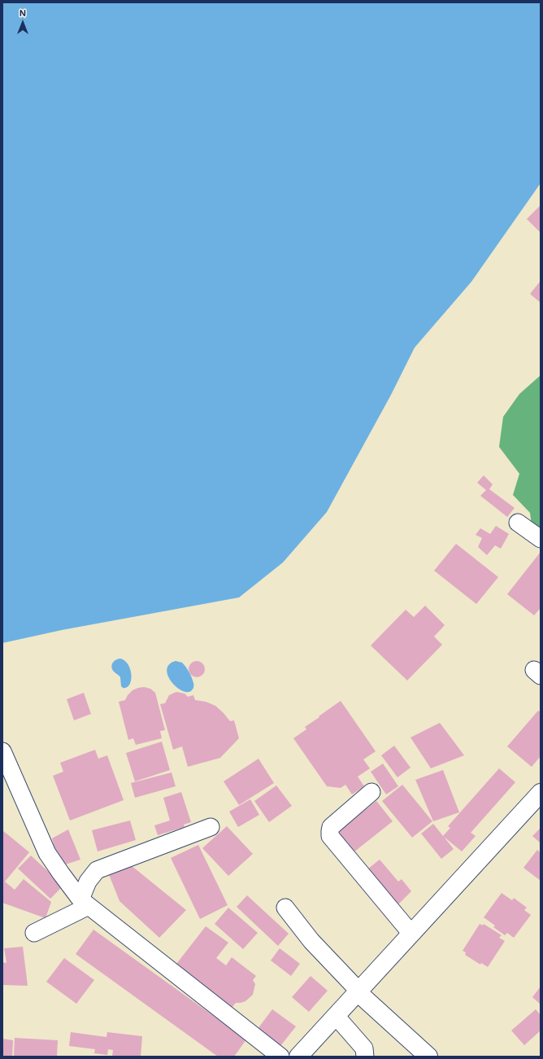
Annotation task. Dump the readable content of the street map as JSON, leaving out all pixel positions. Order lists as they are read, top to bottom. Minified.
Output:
{"north":"top"}
